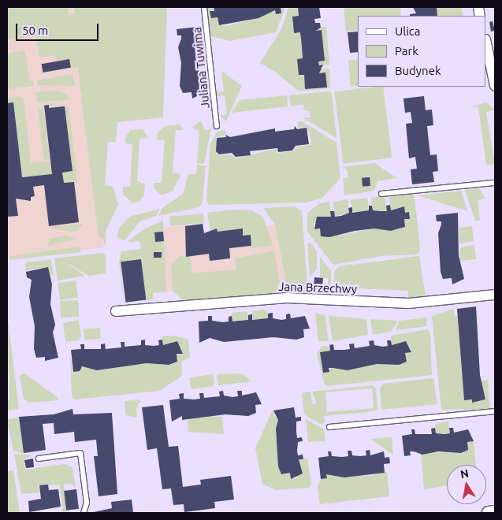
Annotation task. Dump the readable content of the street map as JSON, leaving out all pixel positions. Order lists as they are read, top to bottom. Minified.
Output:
{"streets":{"street":["Jana Brzechwy"],"lane":["Juliana Tuwima"]},"legend":["Ulica","Park","Budynek"],"scale_bar":"50 m","north":"top"}
